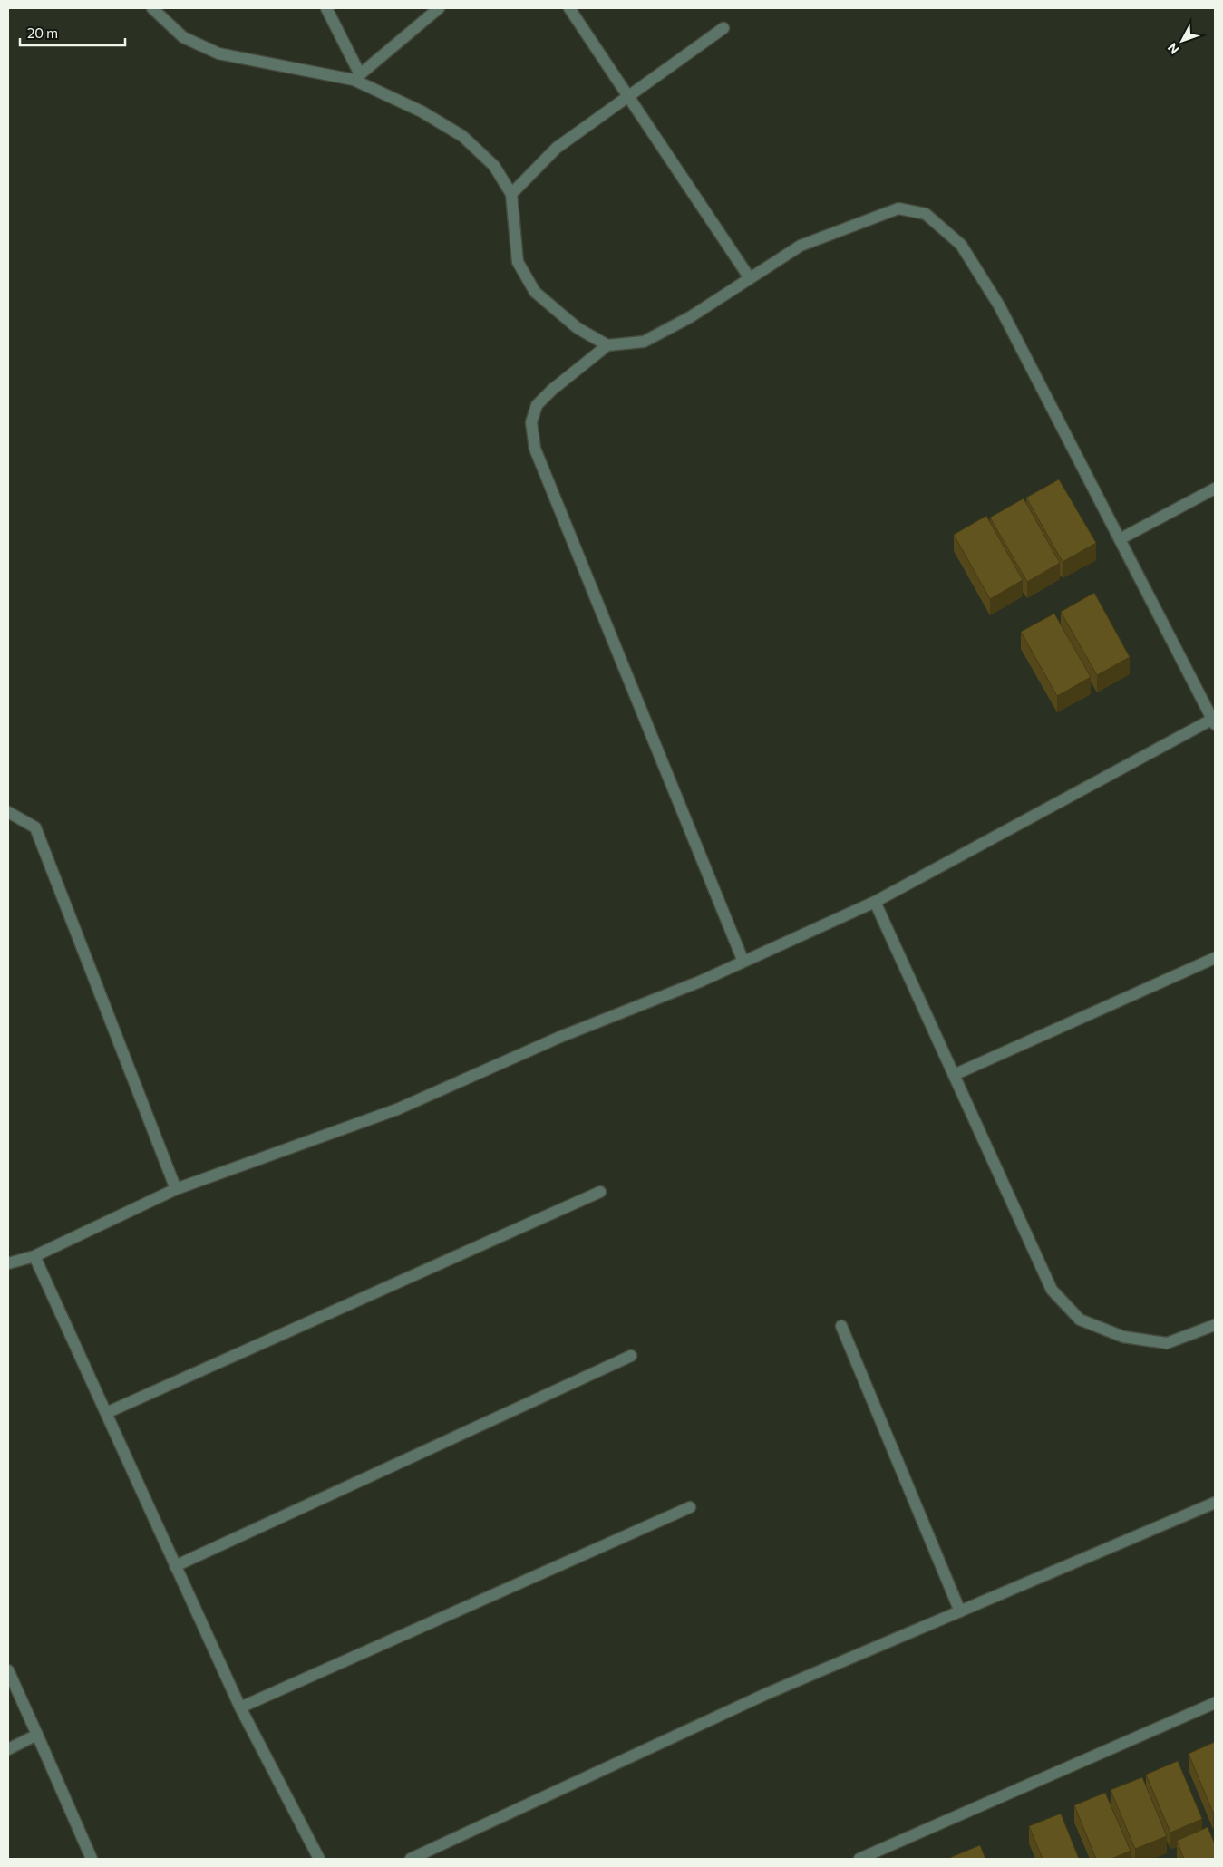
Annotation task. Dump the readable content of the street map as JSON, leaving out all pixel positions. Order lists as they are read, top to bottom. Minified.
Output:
{"scale_bar":"20 m","north":"bottom left"}
